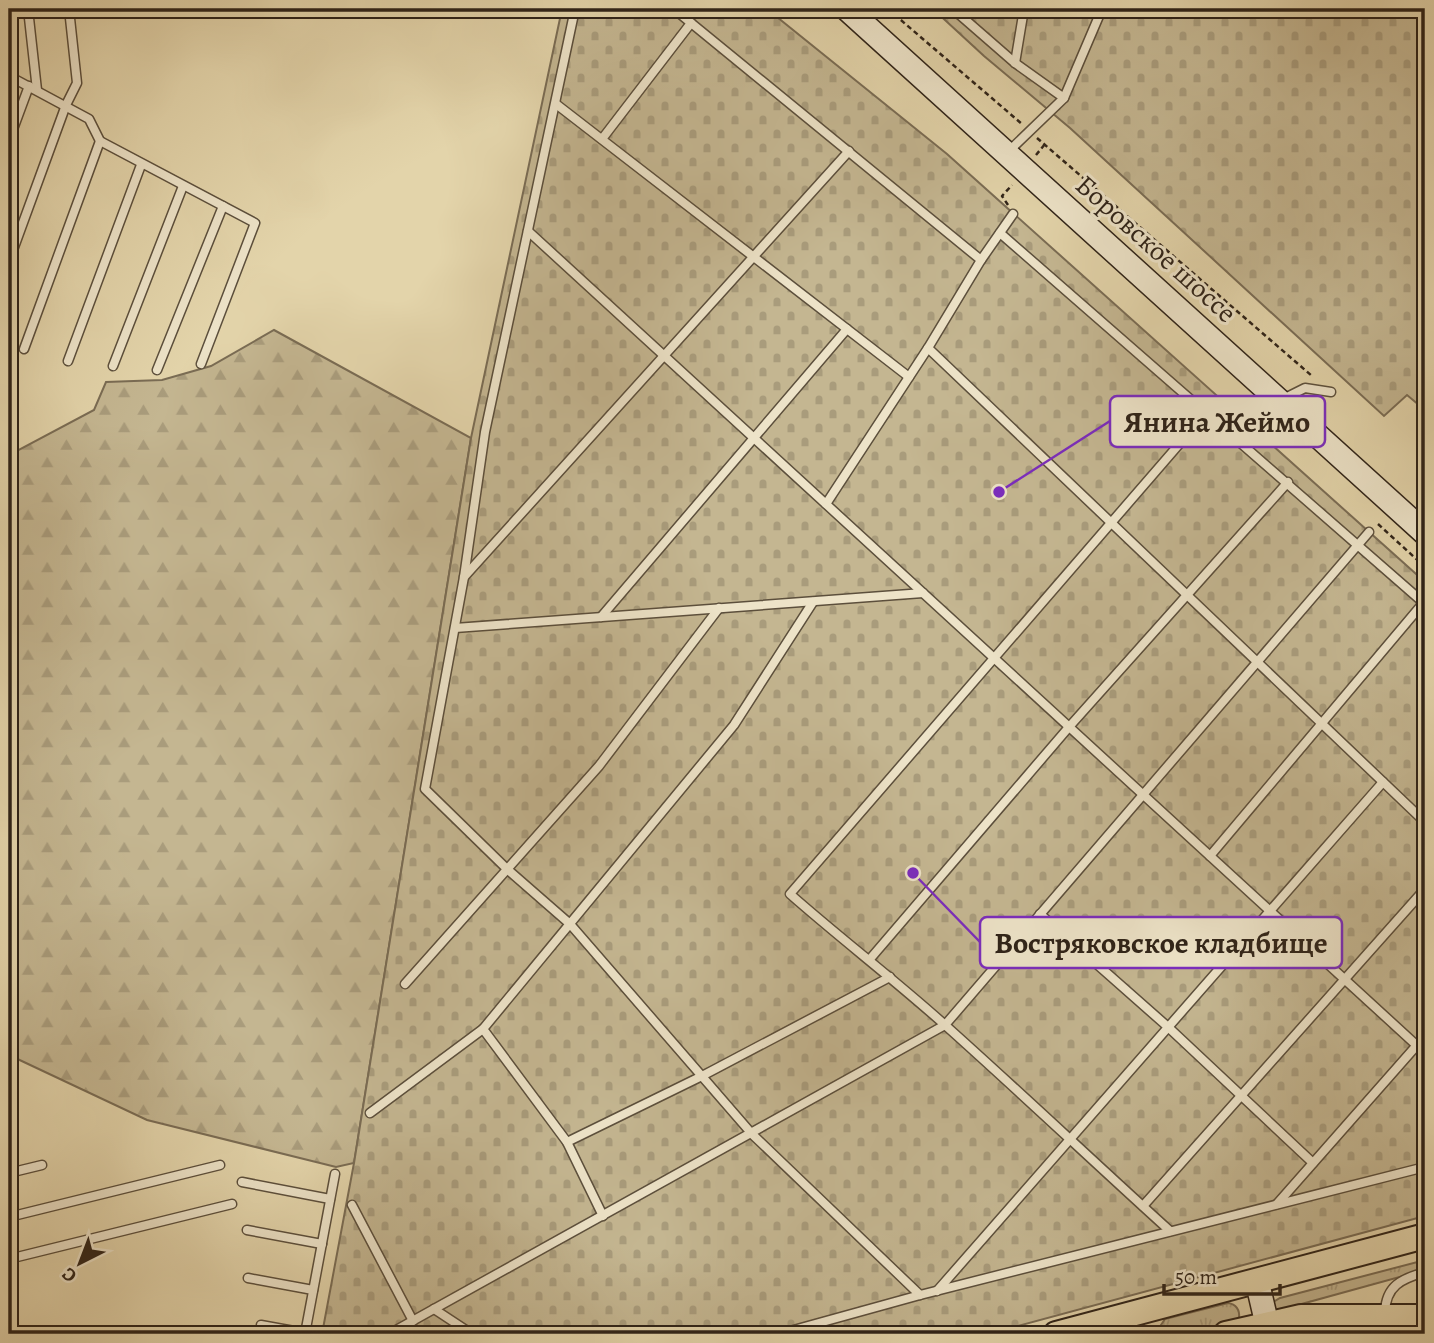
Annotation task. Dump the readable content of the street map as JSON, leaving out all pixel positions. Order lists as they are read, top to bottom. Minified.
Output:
{"streets":{"street":["Боровское шоссе"]},"places":["Янина Жеймо","Востряковское кладбище"],"scale_bar":"50 m","north":"bottom left"}
